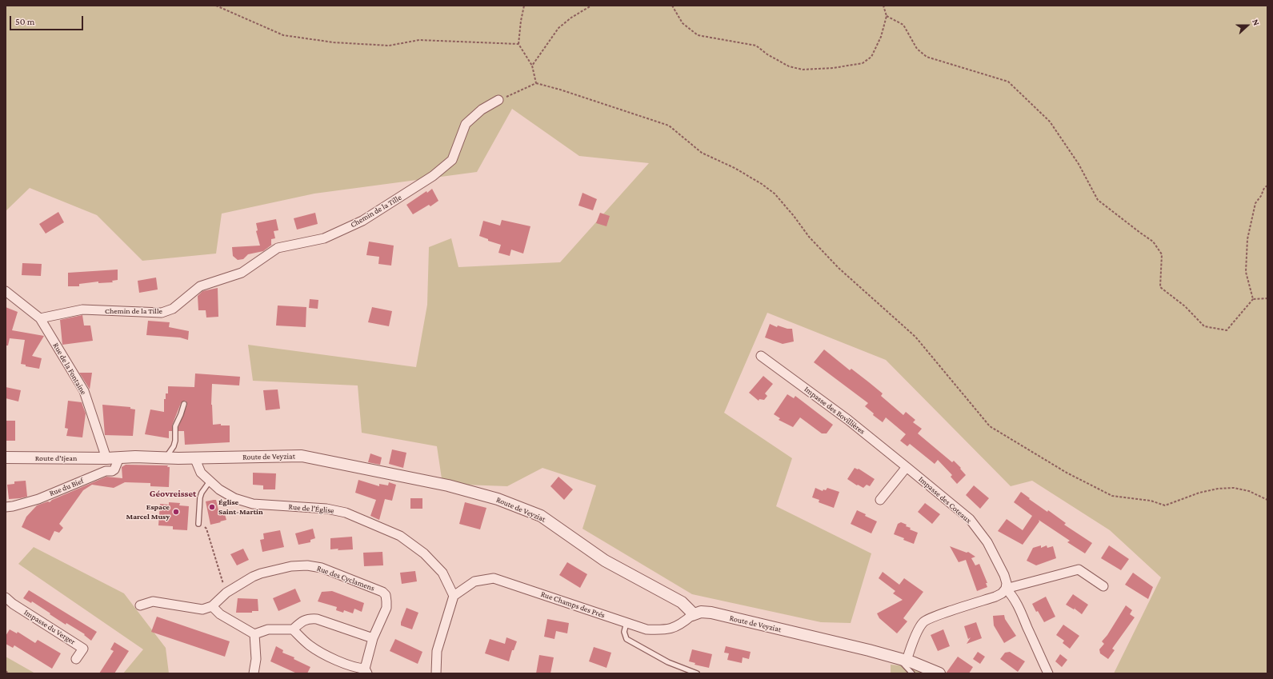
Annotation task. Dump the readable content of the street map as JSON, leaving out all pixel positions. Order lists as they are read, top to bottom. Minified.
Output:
{"streets":{"street":["Chemin de la Tille","Rue de la Fontaine","Impasse des Bovillières","Route de Veyziat","Route d'Ijean","Rue du Bief","Impasse des Coteaux","Rue de l'Église","Rue des Cyclamens","Rue Champs des Prés","Impasse du Verger"]},"crossings":[["Chemin de la Tille","Rue de la Fontaine"],["Rue de la Fontaine","Route de Veyziat"],["Rue de la Fontaine","Route d'Ijean"],["Impasse des Bovillières","Impasse des Coteaux"],["Route de Veyziat","Route d'Ijean"],["Route de Veyziat","Rue du Bief"],["Route de Veyziat","Rue de l'Église"],["Route de Veyziat","Rue Champs des Prés"],["Rue de l'Église","Rue Champs des Prés"]],"districts":["Géovreisset"],"places":["Église Saint-Martin","Espace Marcel Musy"],"scale_bar":"50 m","north":"right"}
